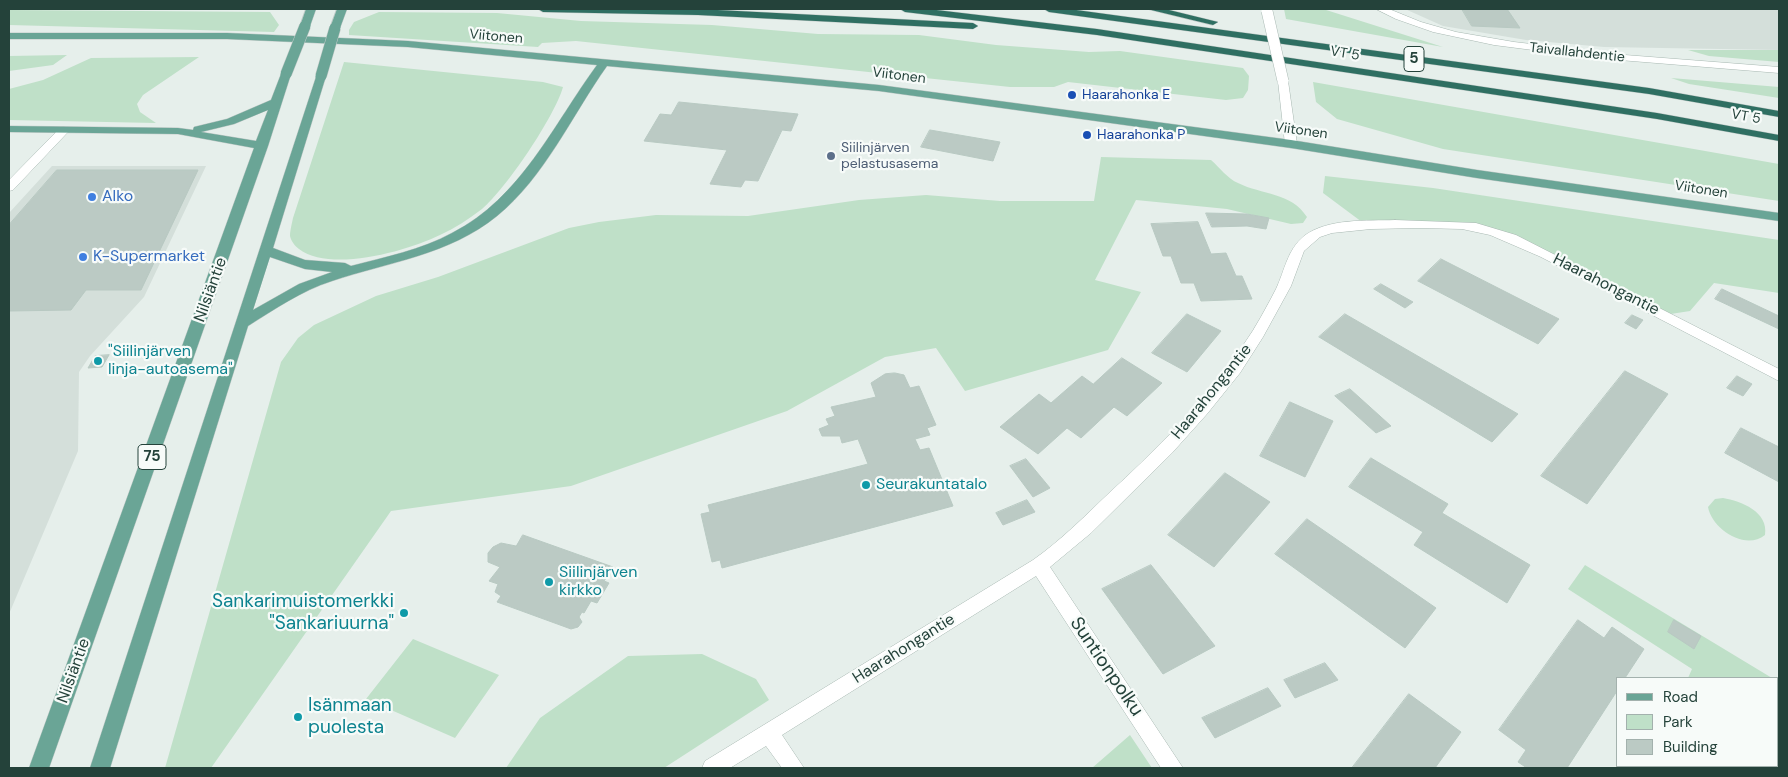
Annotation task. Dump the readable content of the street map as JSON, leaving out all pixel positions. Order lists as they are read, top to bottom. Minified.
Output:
{"streets":{"highway":["VT 5","5"],"main road":["Viitonen","Nilsiäntie","75"],"street":["Taivallahdentie","Haarahongantie","Suntionpolku"]},"crossings":[["Haarahongantie","Suntionpolku"]],"places":["Haarahonka E","Haarahonka P","Siilinjärven pelastusasema","Alko","K-Supermarket","\"Siilinjärven linja-autoasema\"","Seurakuntatalo","Siilinjärven kirkko","Sankarimuistomerkki \"Sankariuurna\"","Isänmaan puolesta"],"legend":["Road","Park","Building"]}
